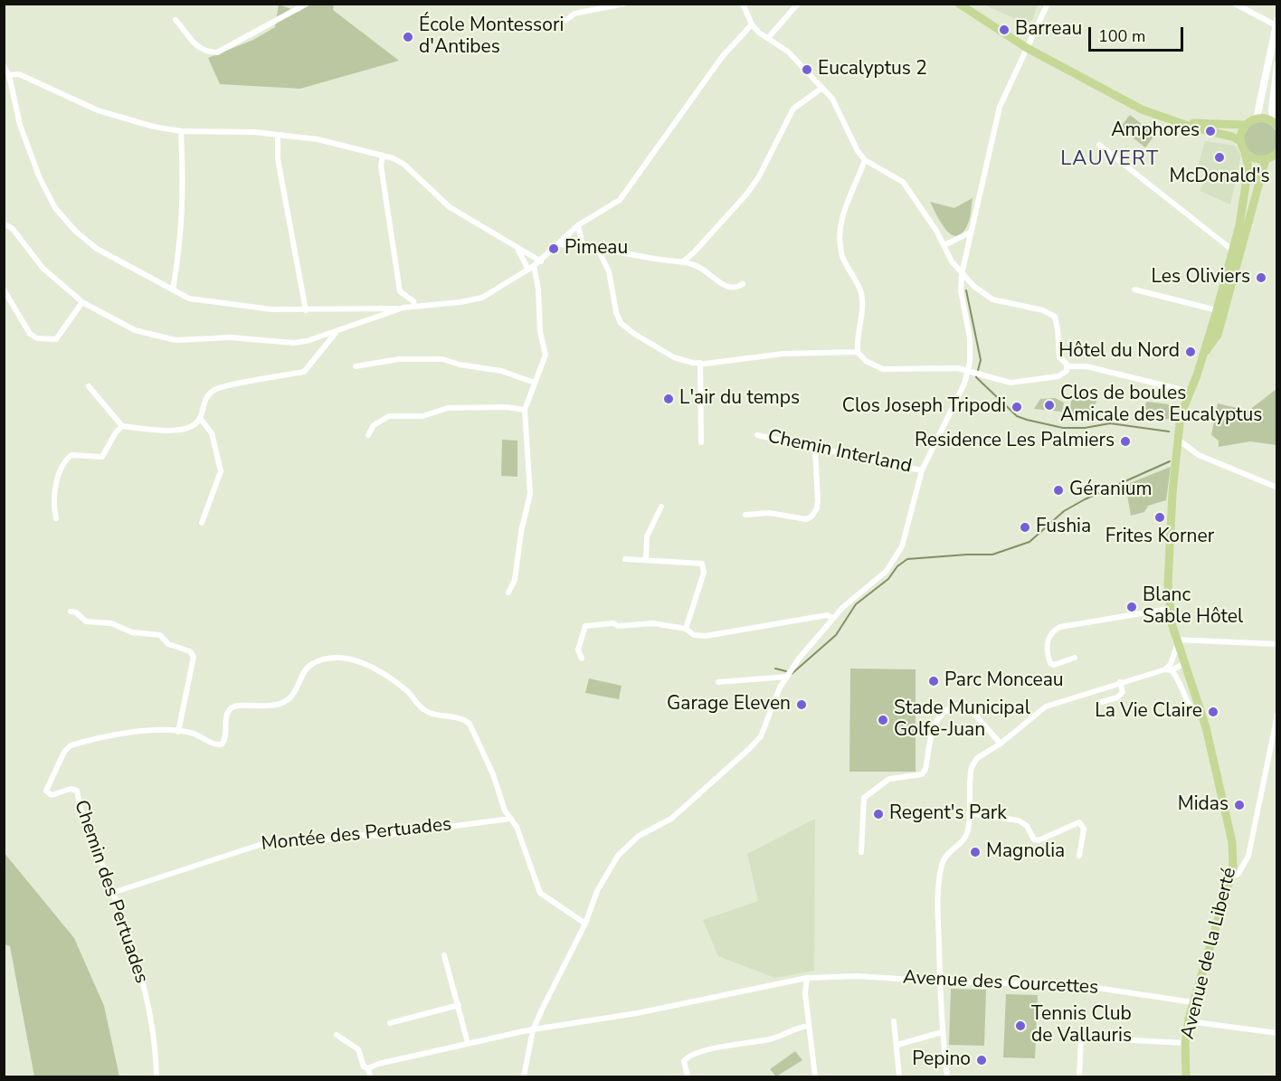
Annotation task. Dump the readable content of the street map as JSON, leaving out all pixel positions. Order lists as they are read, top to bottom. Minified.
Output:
{"streets":{"main road":["Avenue de la Liberté"],"street":["Chemin Interland","Montée des Pertuades","Chemin des Pertuades","Avenue des Courcettes"]},"crossings":[["Montée des Pertuades","Chemin des Pertuades"],["Avenue de la Liberté","Avenue des Courcettes"]],"districts":["LAUVERT"],"places":["Barreau","École Montessori d'Antibes","Eucalyptus 2","Amphores","McDonald's","Pimeau","Les Oliviers","Hôtel du Nord","L'air du temps","Clos de boules Amicale des Eucalyptus","Clos Joseph Tripodi","Residence Les Palmiers","Géranium","Frites Korner","Fushia","Blanc Sable Hôtel","Parc Monceau","Garage Eleven","La Vie Claire","Stade Municipal Golfe-Juan","Midas","Regent's Park","Magnolia","Tennis Club de Vallauris","Pepino"],"scale_bar":"100 m"}
